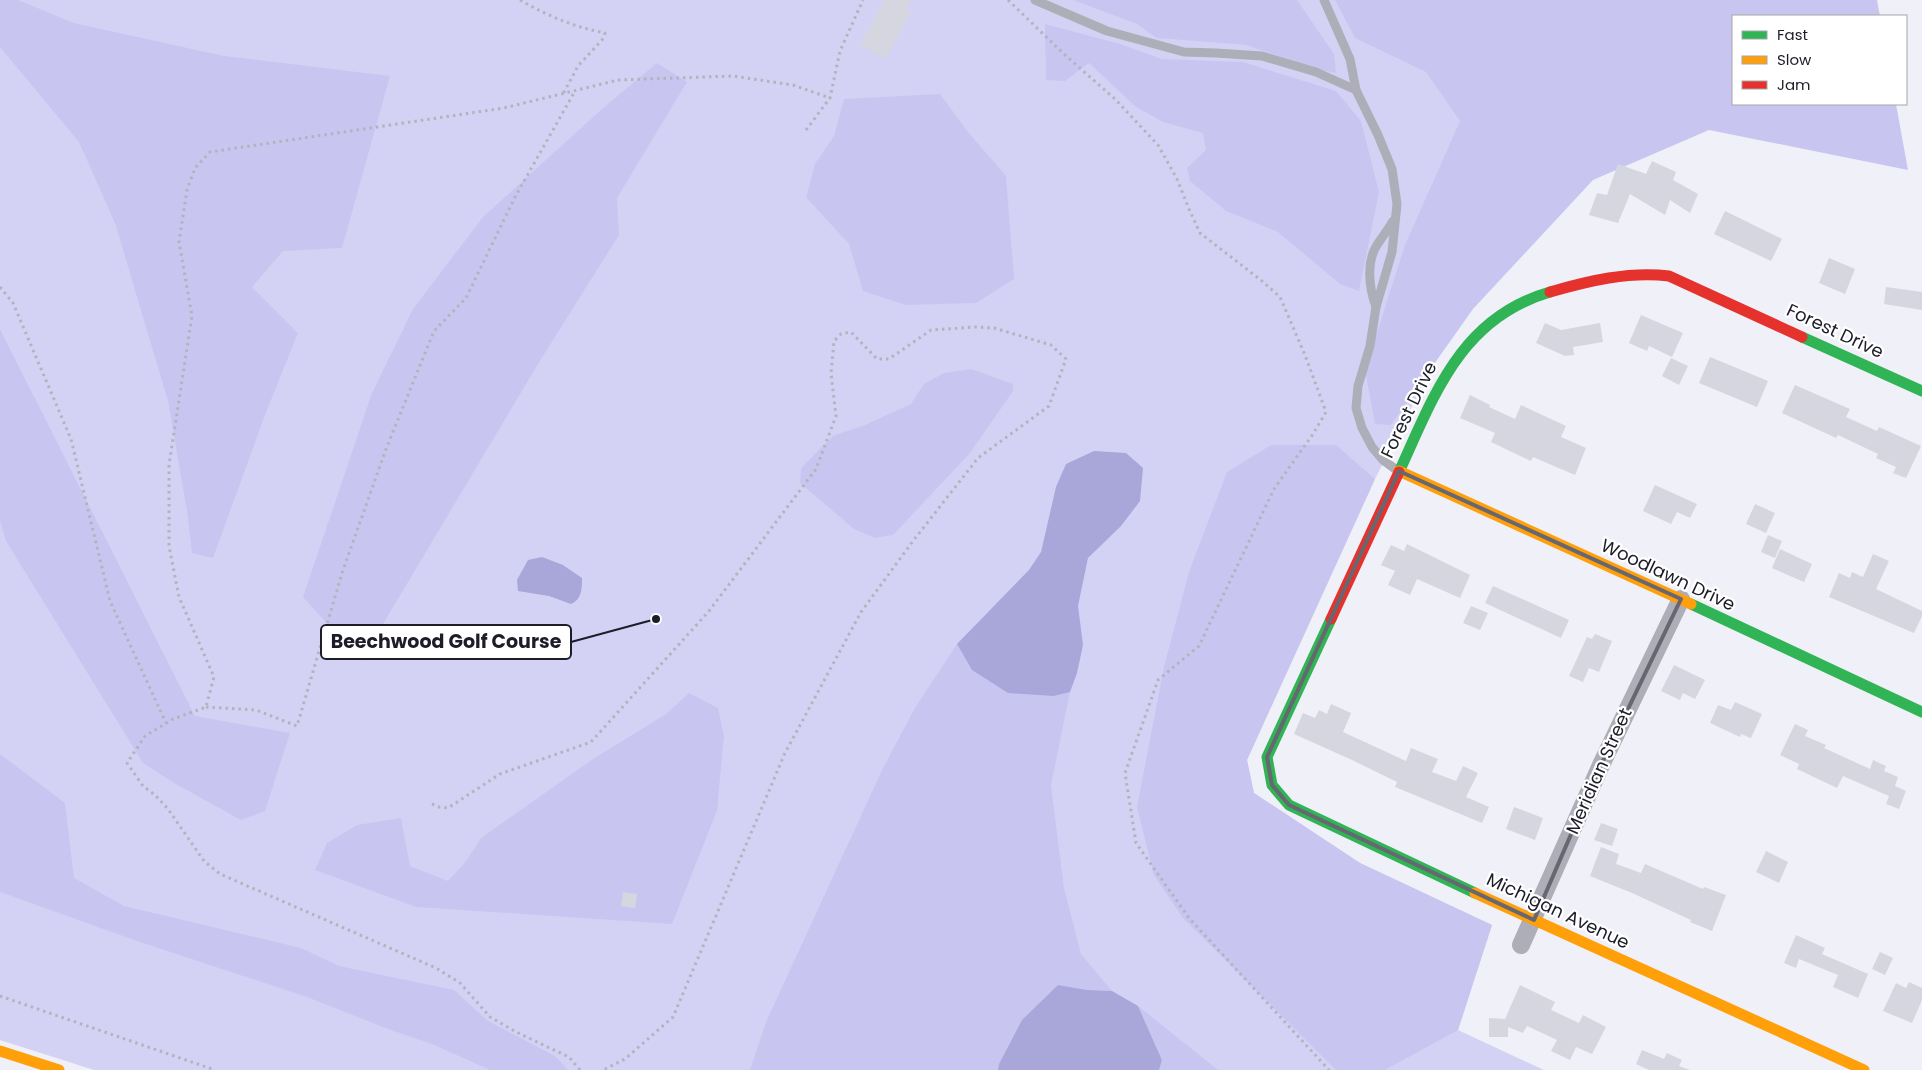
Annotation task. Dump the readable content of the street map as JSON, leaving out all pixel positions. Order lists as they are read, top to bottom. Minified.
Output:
{"streets":{"street":["Forest Drive","Woodlawn Drive","Meridian Street","Michigan Avenue"]},"crossings":[["Forest Drive","Woodlawn Drive"],["Forest Drive","Michigan Avenue"],["Woodlawn Drive","Meridian Street"],["Meridian Street","Michigan Avenue"]],"places":["Beechwood Golf Course"],"legend":["Fast","Slow","Jam"]}
